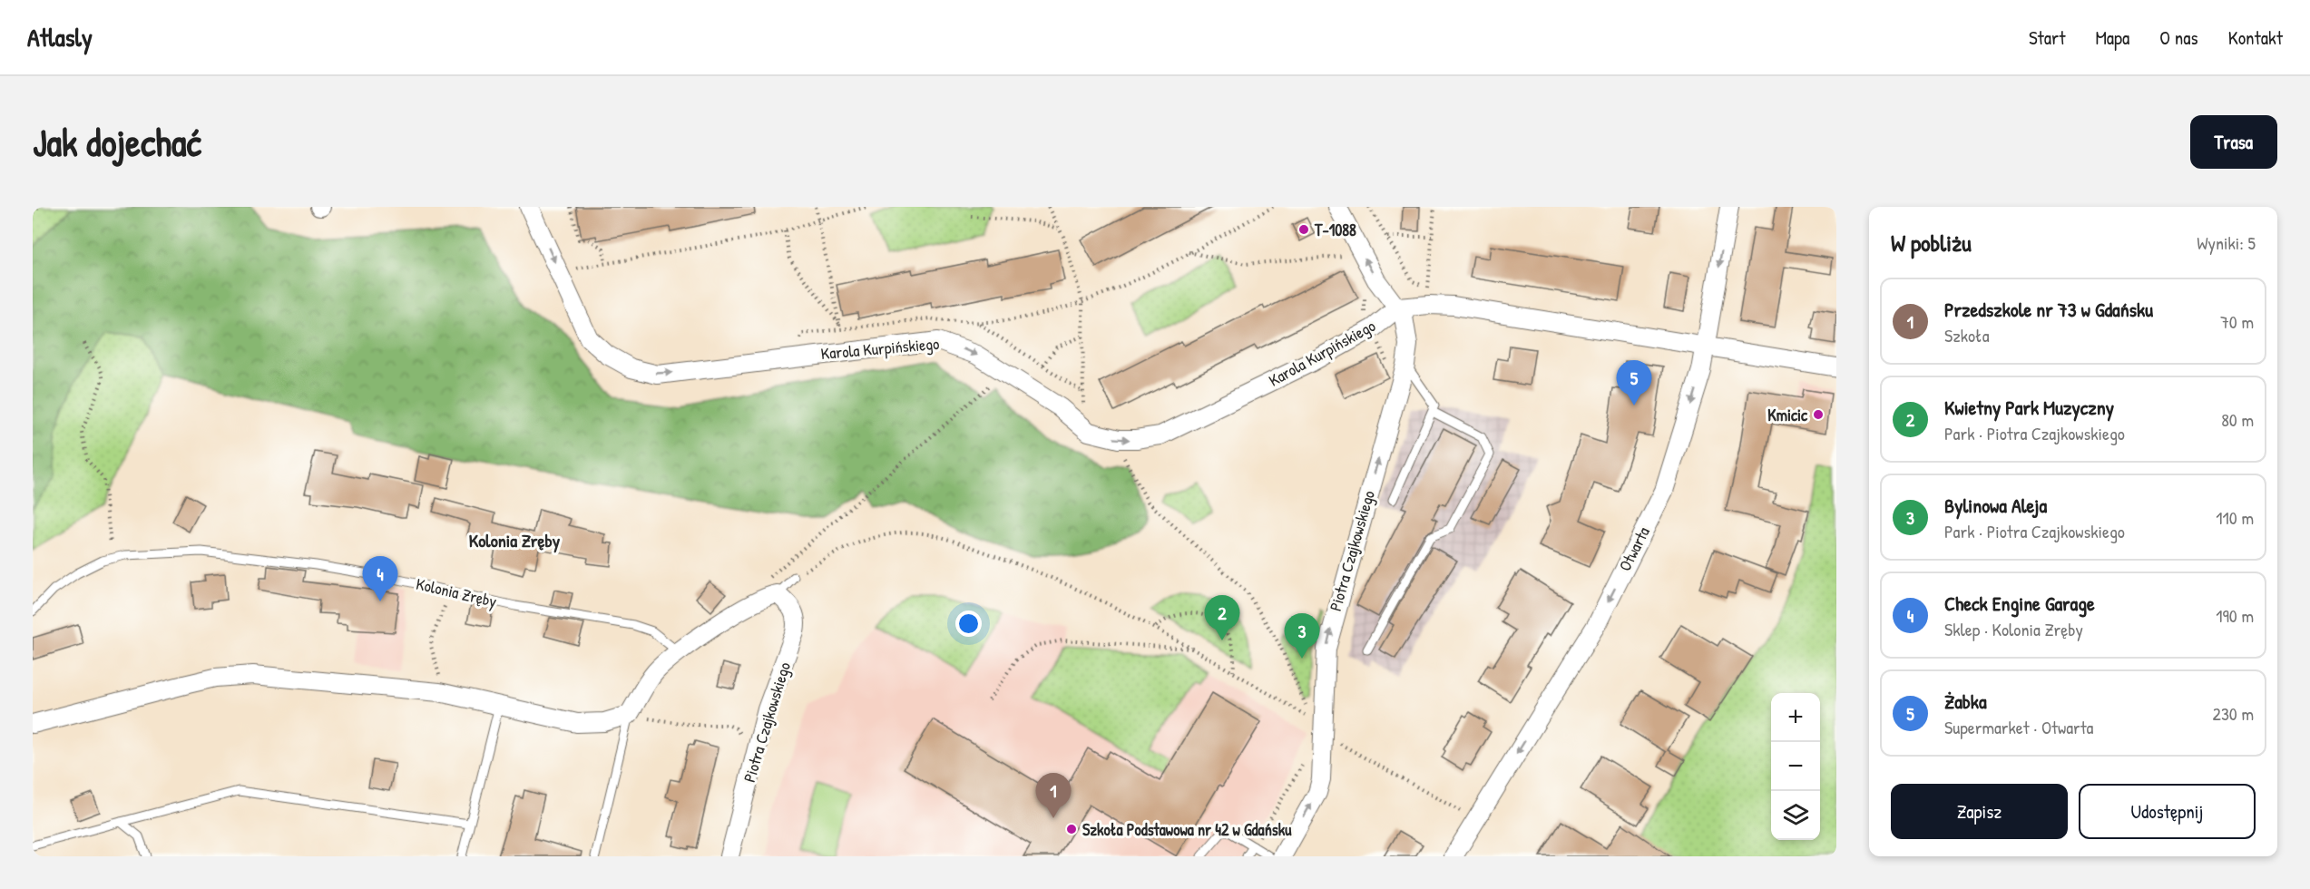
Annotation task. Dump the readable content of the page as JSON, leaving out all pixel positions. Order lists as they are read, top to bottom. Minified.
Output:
{"streets":{"street":["Karola Kurpińskiego","Otwarta","Piotra Czajkowskiego"],"lane":["Kolonia Zręby"]},"crossings":[["Karola Kurpińskiego","Piotra Czajkowskiego"]],"one_way":["Karola Kurpińskiego","Otwarta","Piotra Czajkowskiego"],"districts":["Kolonia Zręby"],"places":["T-1088","Kmicic","Szkoła Podstawowa nr 42 w Gdańsku"],"page":{"header":"Atlasly","nav":["Start","Mapa","O nas","Kontakt"],"buttons":["Trasa",["Zapisz","Udostępnij"]],"title":"Jak dojechać","heading":["W pobliżu","Wyniki: 5"],"list":[{"mark":"1","name":"Przedszkole nr 73 w Gdańsku","note":"Szkoła","value":"70 m"},{"mark":"2","name":"Kwietny Park Muzyczny","note":"Park · Piotra Czajkowskiego","value":"80 m"},{"mark":"3","name":"Bylinowa Aleja","note":"Park · Piotra Czajkowskiego","value":"110 m"},{"mark":"4","name":"Check Engine Garage","note":"Sklep · Kolonia Zręby","value":"190 m"},{"mark":"5","name":"Żabka","note":"Supermarket · Otwarta","value":"230 m"}],"pins":["5","4","2","3","1"],"map_buttons":["+","−"]}}
